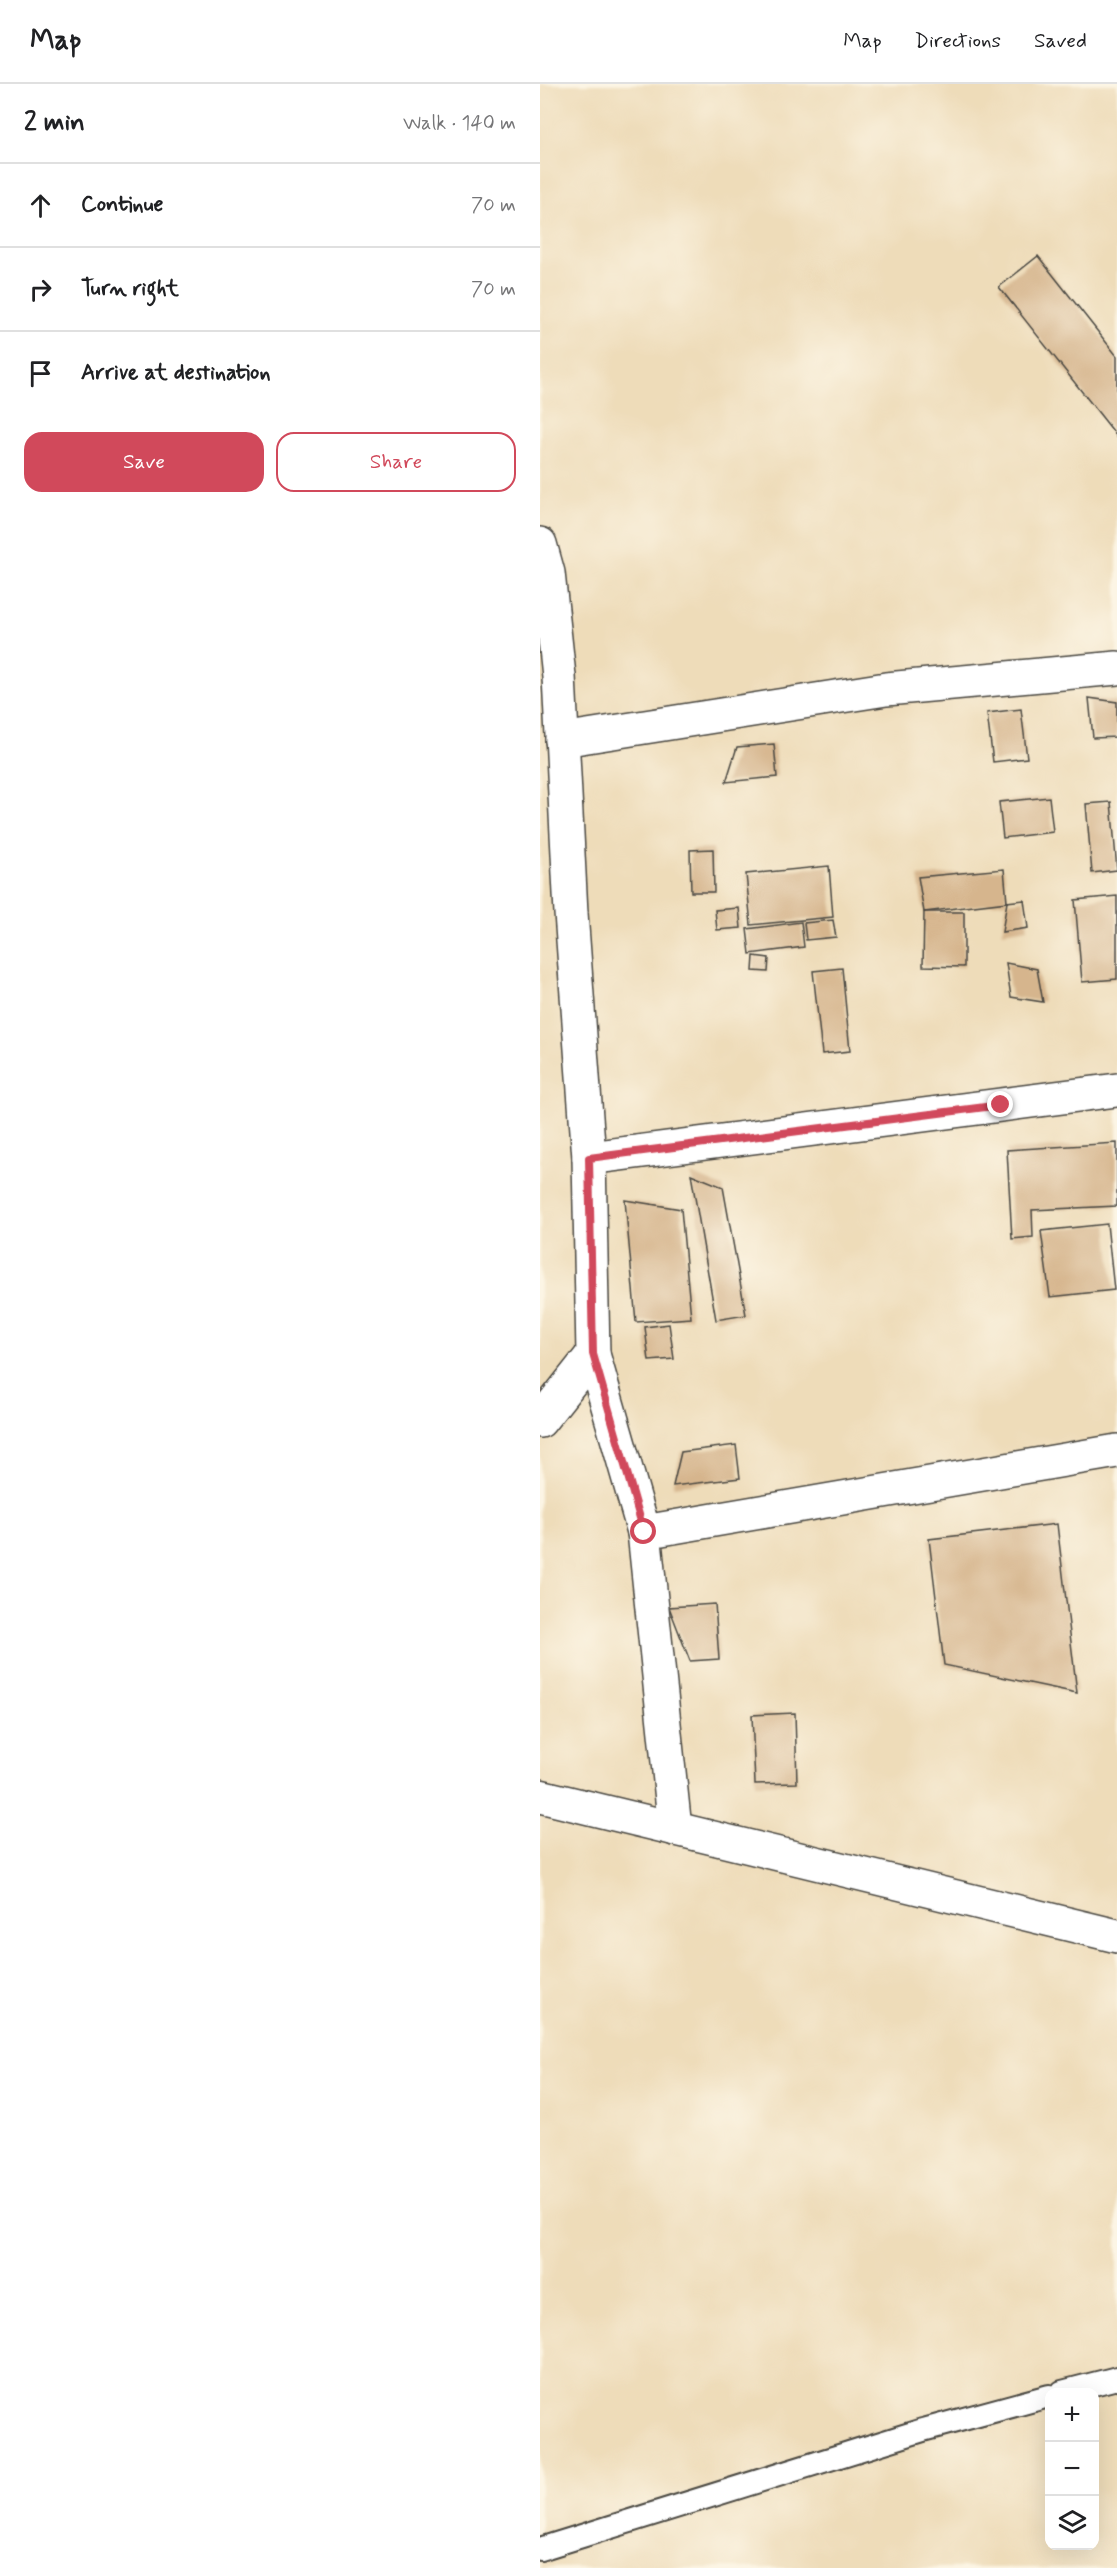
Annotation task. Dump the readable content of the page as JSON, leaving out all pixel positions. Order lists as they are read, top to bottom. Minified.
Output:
{"page":{"header":"Map","nav":["Map","Directions","Saved"],"heading":["2 min","Walk · 140 m"],"list":[["Continue","70 m"],["Turn right","70 m"],"Arrive at destination"],"buttons":["Save","Share"],"map_buttons":["+","−"]}}
